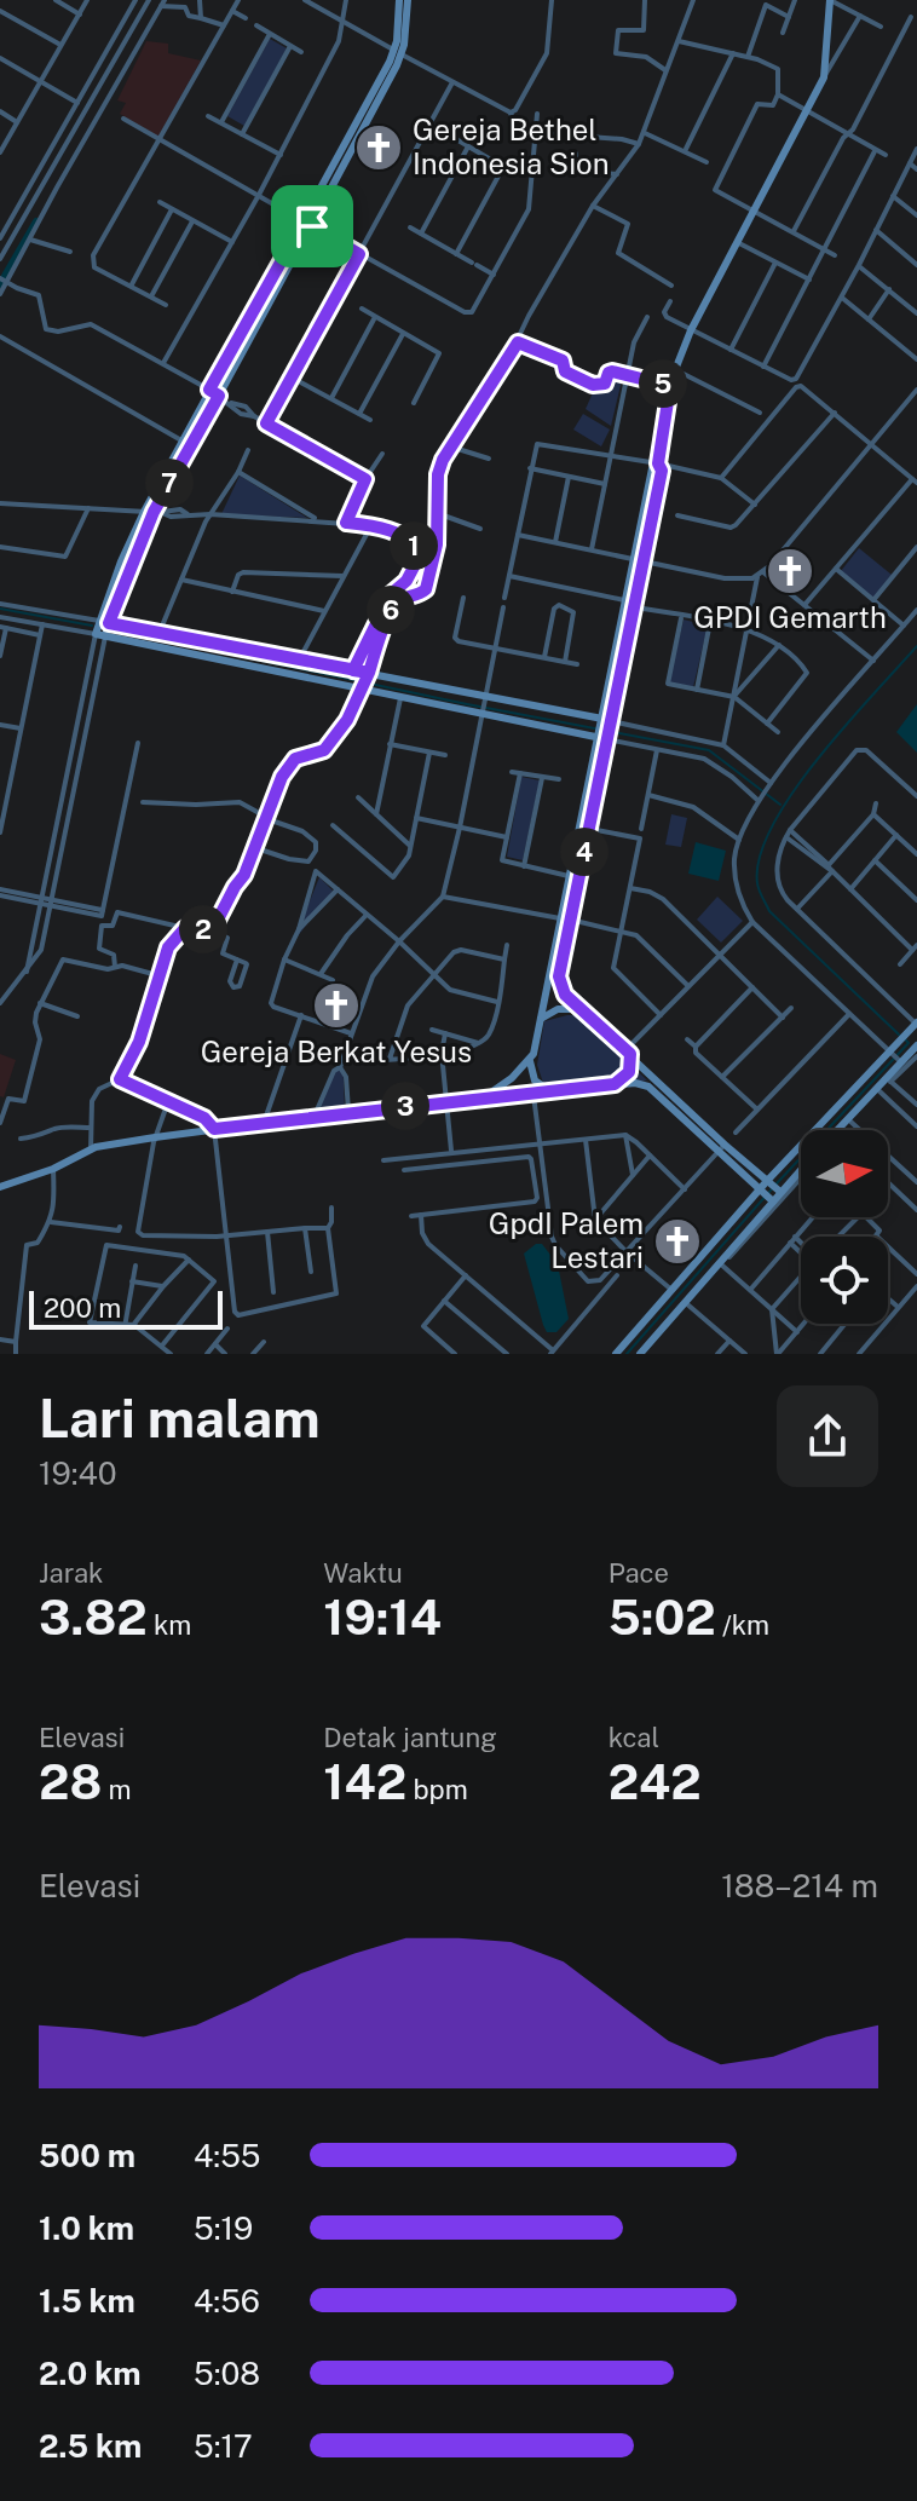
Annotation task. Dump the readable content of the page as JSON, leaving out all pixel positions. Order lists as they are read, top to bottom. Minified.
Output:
{"places":{"church":["Gereja Bethel Indonesia Sion","GPDI Gemarth","Gereja Berkat Yesus","GpdI Palem Lestari"]},"scale_bar":"200 m","north":"right","page":{"pins":["5","7","1","6","4","2","3"],"scale":"200 m","heading":["Lari malam","19:40"],"stats":[["Jarak","3.82 km"],["Waktu","19:14"],["Pace","5:02 /km"],["Elevasi","28 m"],["Detak jantung","142 bpm"],["kcal","242"]],"chart":["Elevasi","188–214 m"],"list":[{"name":"500 m","note":"4:55"},{"name":"1.0 km","note":"5:19"},{"name":"1.5 km","note":"4:56"},{"name":"2.0 km","note":"5:08"},{"name":"2.5 km","note":"5:17"}]}}
